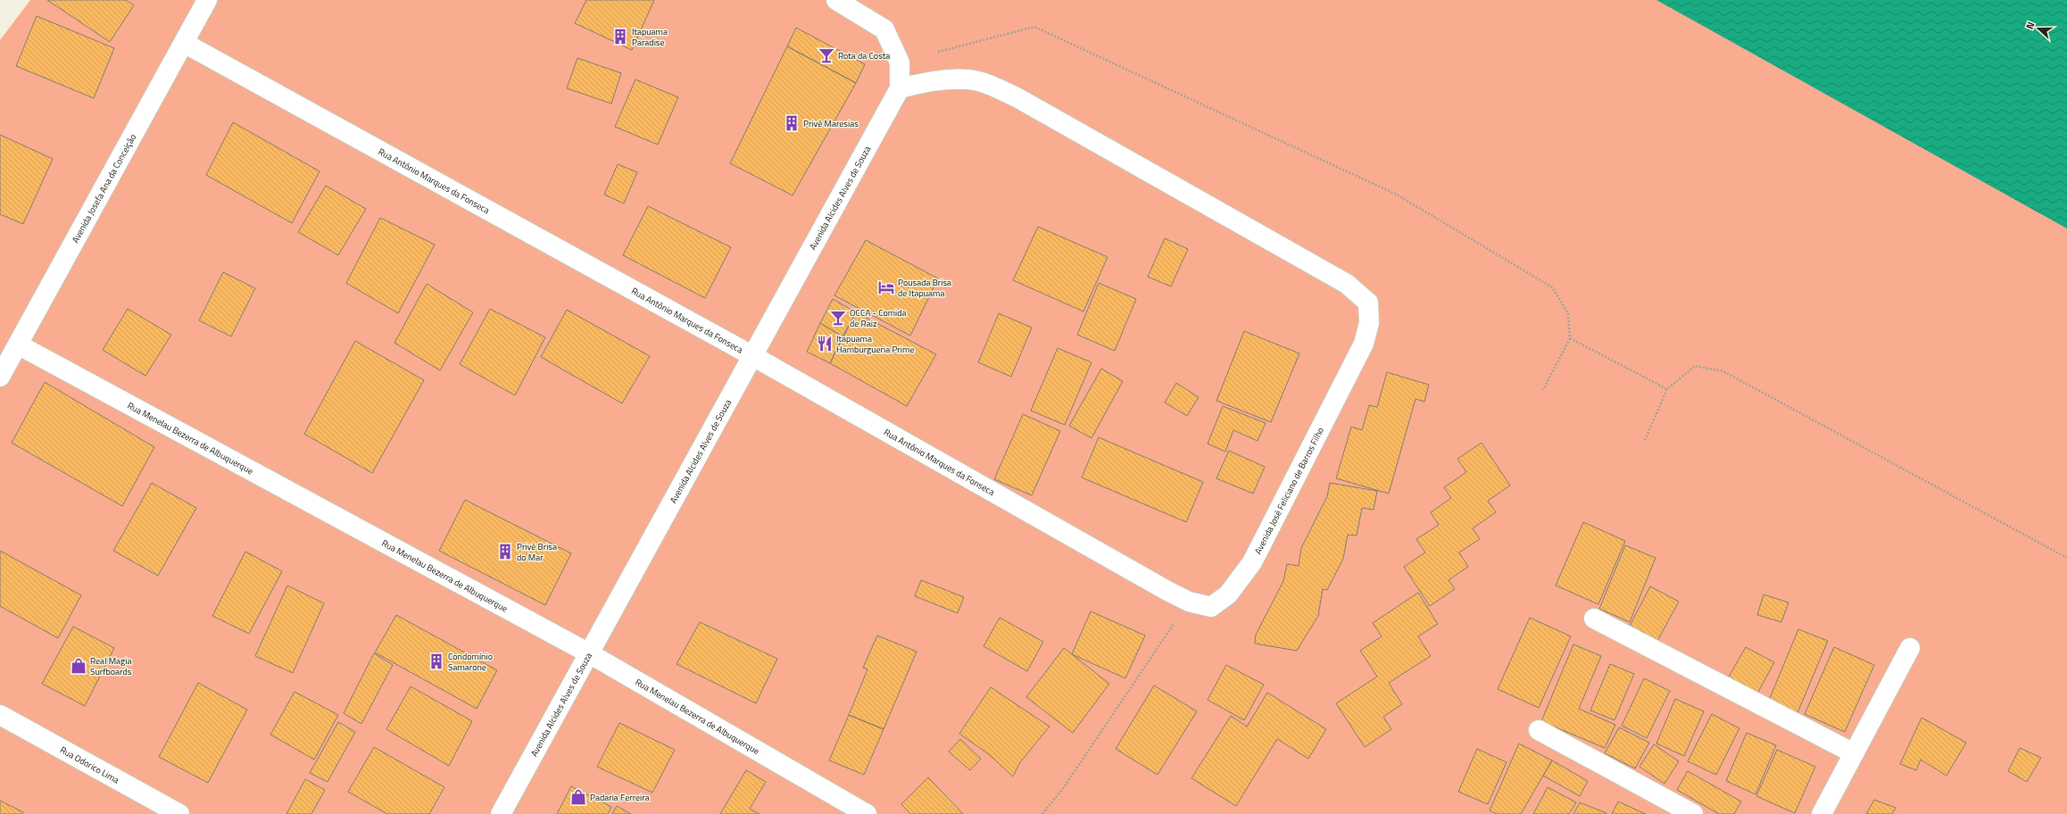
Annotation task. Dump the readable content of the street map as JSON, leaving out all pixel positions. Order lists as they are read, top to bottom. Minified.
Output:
{"streets":{"street":["Rua Antônio Marques da Fonseca","Avenida Josefa Ana da Conceição","Avenida Alcides Alves de Souza","Rua Menelau Bezerra de Albuquerque","Avenida José Feliciano de Barros Filho","Rua Odorico Lima"]},"crossings":[["Rua Antônio Marques da Fonseca","Avenida Josefa Ana da Conceição"],["Rua Antônio Marques da Fonseca","Avenida Alcides Alves de Souza"],["Rua Antônio Marques da Fonseca","Avenida José Feliciano de Barros Filho"],["Avenida Josefa Ana da Conceição","Rua Menelau Bezerra de Albuquerque"],["Avenida Alcides Alves de Souza","Rua Menelau Bezerra de Albuquerque"],["Avenida Alcides Alves de Souza","Avenida José Feliciano de Barros Filho"]],"places":{"building":["Itapuama Paradise","Privê Maresias","Privê Brisa do Mar","Condomínio Samarone"],"bar":["Rota da Costa","OCCA - Comida de Raiz"],"hotel":["Pousada Brisa de Itapuama"],"restaurant":["Itapuama Hamburgueria Prime"],"shop":["Real Magia Surfboards","Padaria Ferreira"]},"north":"left"}
